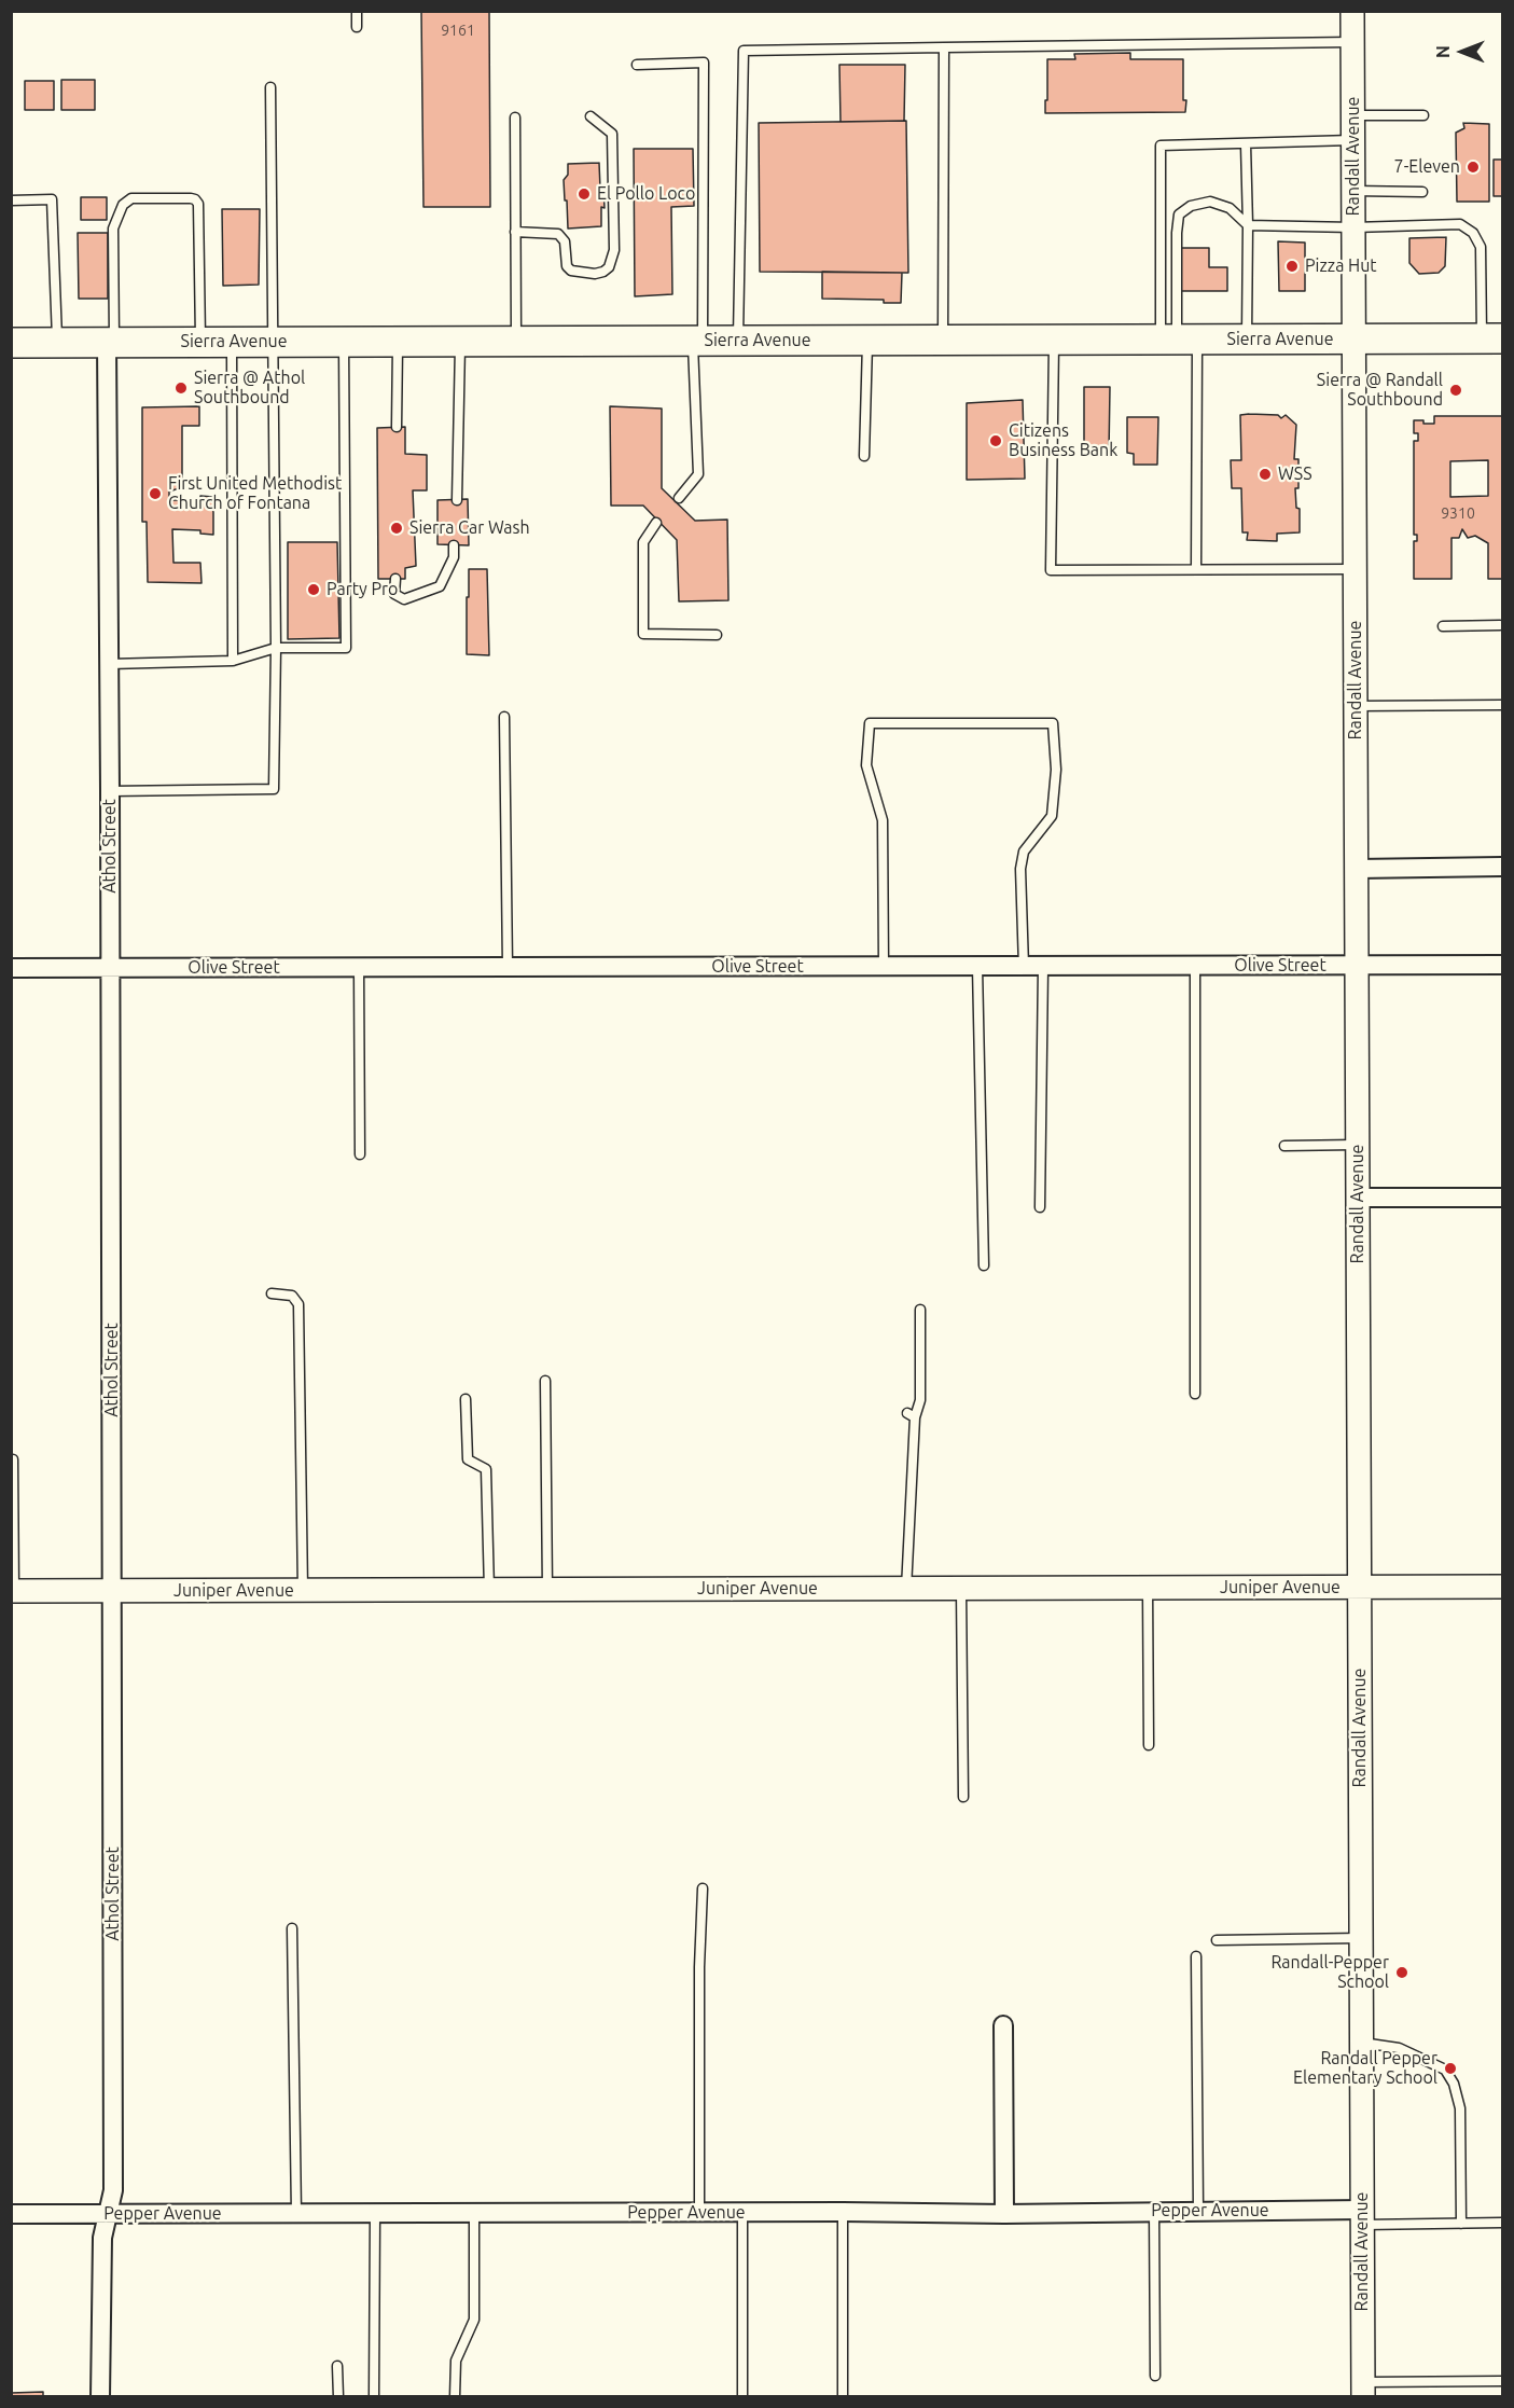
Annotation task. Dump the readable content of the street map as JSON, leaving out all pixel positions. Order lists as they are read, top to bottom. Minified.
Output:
{"streets":{"main road":["Sierra Avenue"],"street":["Randall Avenue","Athol Street","Olive Street","Juniper Avenue","Pepper Avenue"]},"crossings":[["Randall Avenue","Sierra Avenue"],["Randall Avenue","Olive Street"],["Randall Avenue","Juniper Avenue"],["Randall Avenue","Pepper Avenue"],["Sierra Avenue","Athol Street"],["Athol Street","Olive Street"],["Athol Street","Juniper Avenue"],["Athol Street","Pepper Avenue"]],"places":["7-Eleven","El Pollo Loco","Pizza Hut","Sierra @ Athol Southbound","Sierra @ Randall Southbound","Citizens Business Bank","WSS","First United Methodist Church of Fontana","Sierra Car Wash","Party Pro","Randall-Pepper School","Randall Pepper Elementary School"],"house_numbers":["9161","9310"],"north":"left"}
